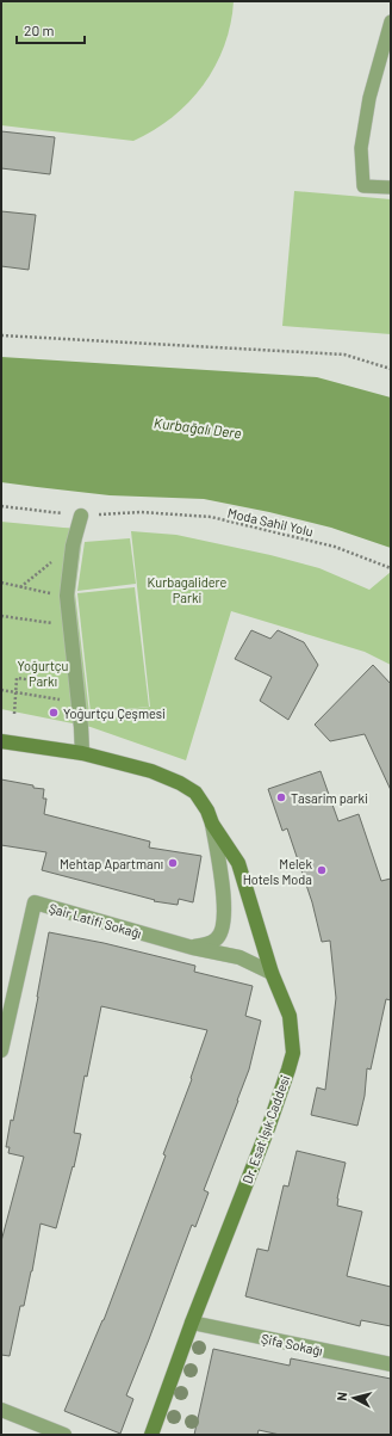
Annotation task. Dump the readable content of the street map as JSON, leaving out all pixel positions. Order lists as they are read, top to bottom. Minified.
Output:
{"streets":{"street":["Şair Latifi Sokağı","Dr. Esat Işık Caddesi","Şifa Sokağı"],"path":["Moda Sahil Yolu"]},"crossings":[["Şair Latifi Sokağı","Dr. Esat Işık Caddesi"],["Dr. Esat Işık Caddesi","Şifa Sokağı"]],"water":["Kurbağalı Dere"],"parks":["Kurbagalidere Parki","Yoğurtçu Parkı"],"places":["Yoğurtçu Çeşmesi","Tasarim parki","Mehtap Apartmanı","Melek Hotels Moda"],"scale_bar":"20 m","north":"left"}
